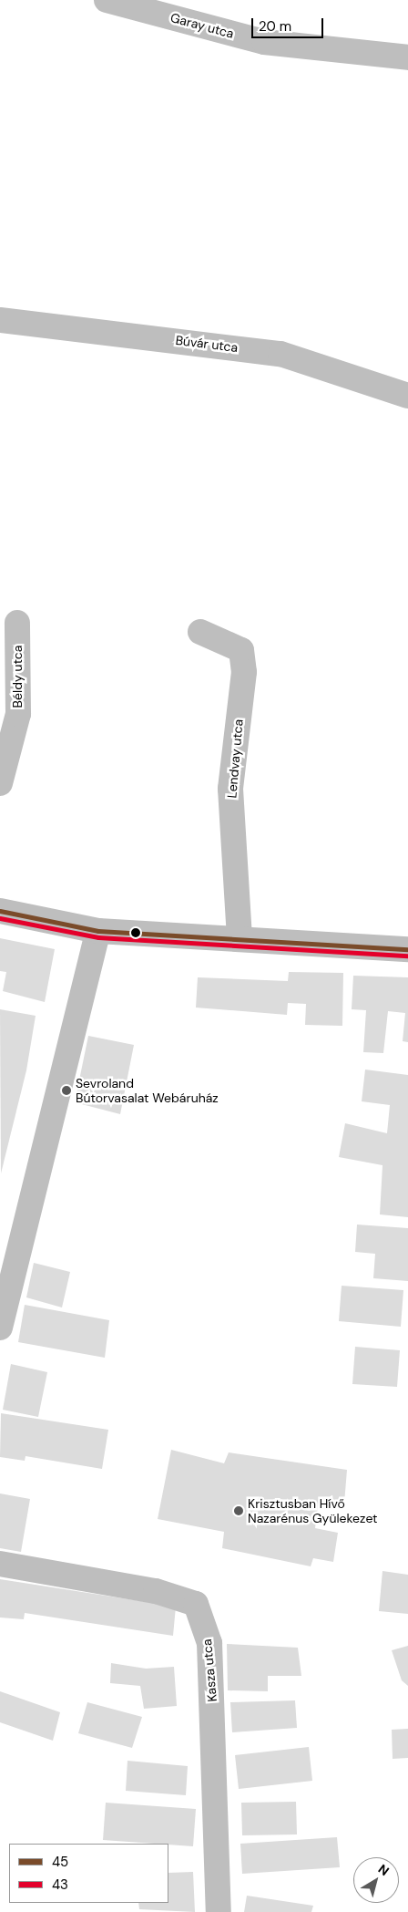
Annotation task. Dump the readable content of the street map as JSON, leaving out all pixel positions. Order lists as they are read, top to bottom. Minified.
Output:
{"streets":{"street":["Garay utca","Búvár utca","Béldy utca","Lendvay utca","Kasza utca"]},"places":["Sevroland Bútorvasalat Webáruház","Krisztusban Hívő Nazarénus Gyülekezet"],"lines":["transit line 45","transit line 43"],"legend":["45","43"],"scale_bar":"20 m","north":"top right"}
